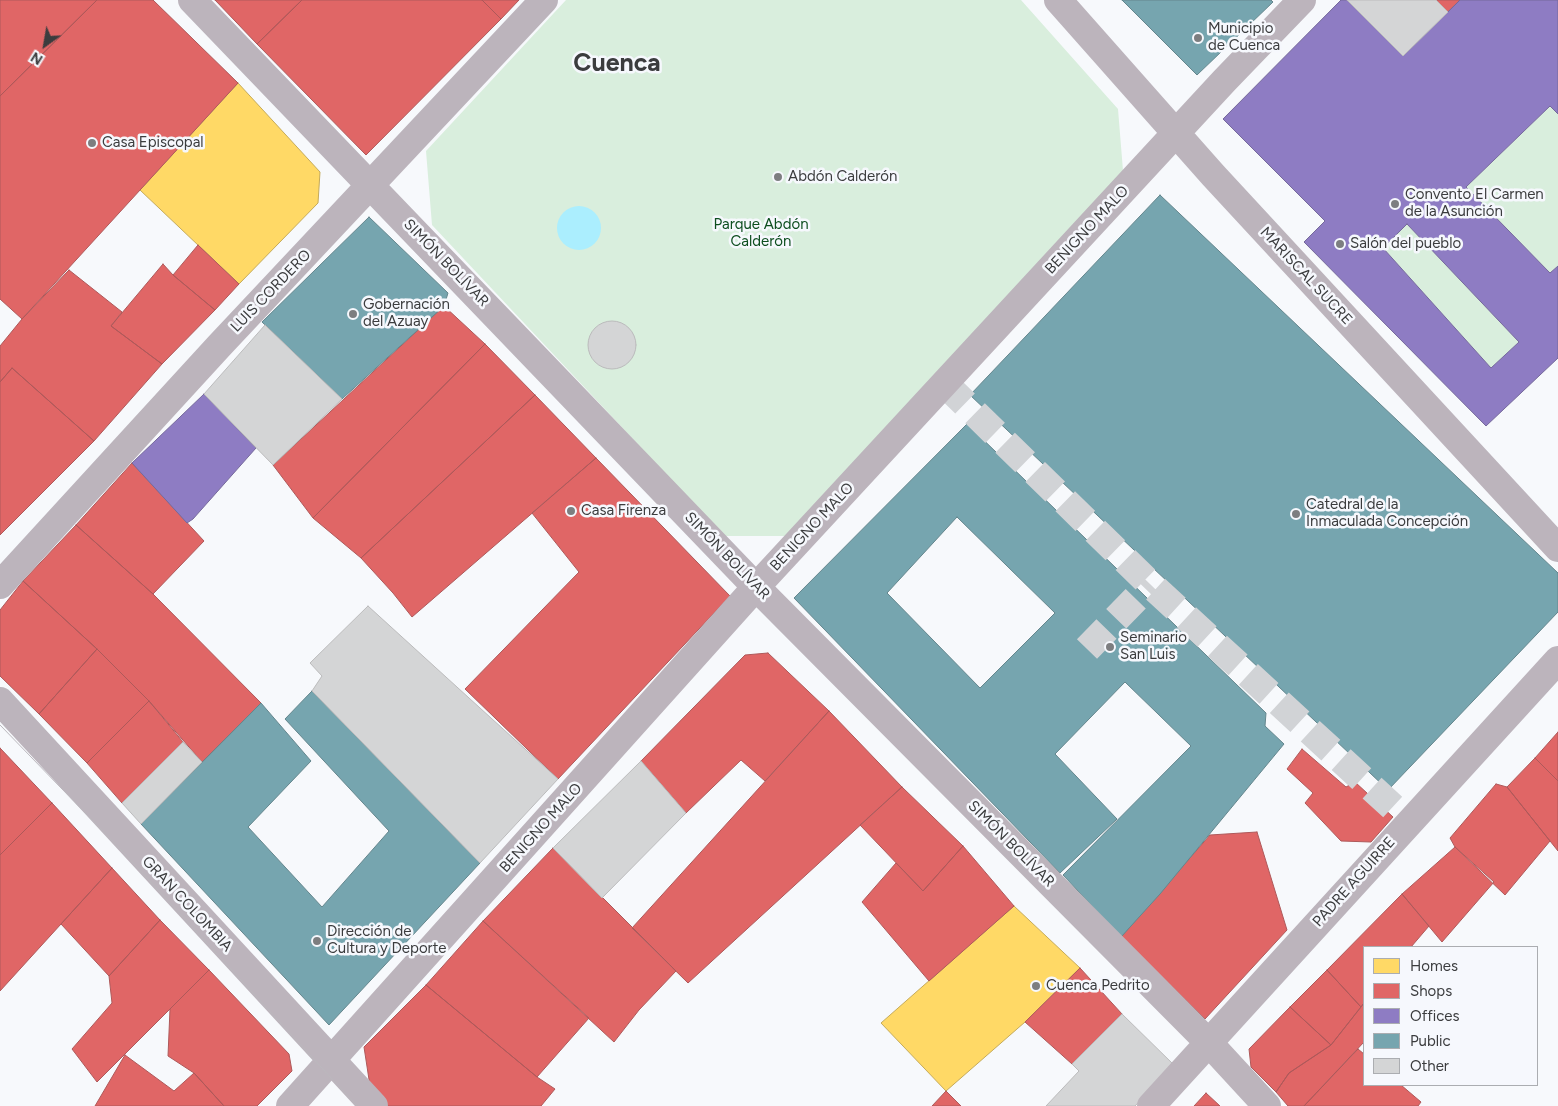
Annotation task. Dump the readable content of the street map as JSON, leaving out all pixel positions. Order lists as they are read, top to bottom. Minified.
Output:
{"streets":{"street":["BENIGNO MALO","SIMÓN BOLÍVAR","MARISCAL SUCRE","LUIS CORDERO","PADRE AGUIRRE","GRAN COLOMBIA"]},"crossings":[["BENIGNO MALO","SIMÓN BOLÍVAR"],["BENIGNO MALO","MARISCAL SUCRE"],["BENIGNO MALO","GRAN COLOMBIA"],["SIMÓN BOLÍVAR","LUIS CORDERO"],["SIMÓN BOLÍVAR","PADRE AGUIRRE"]],"districts":["Cuenca"],"parks":["Parque Abdón Calderón"],"places":["Municipio de Cuenca","Casa Episcopal","Abdón Calderón","Convento El Carmen de la Asunción","Salón del pueblo","Gobernación del Azuay","Casa Firenza","Catedral de la Inmaculada Concepción","Seminario San Luis","Dirección de Cultura y Deporte","Cuenca Pedrito"],"legend":["Homes","Shops","Offices","Public","Other"],"north":"bottom left"}
